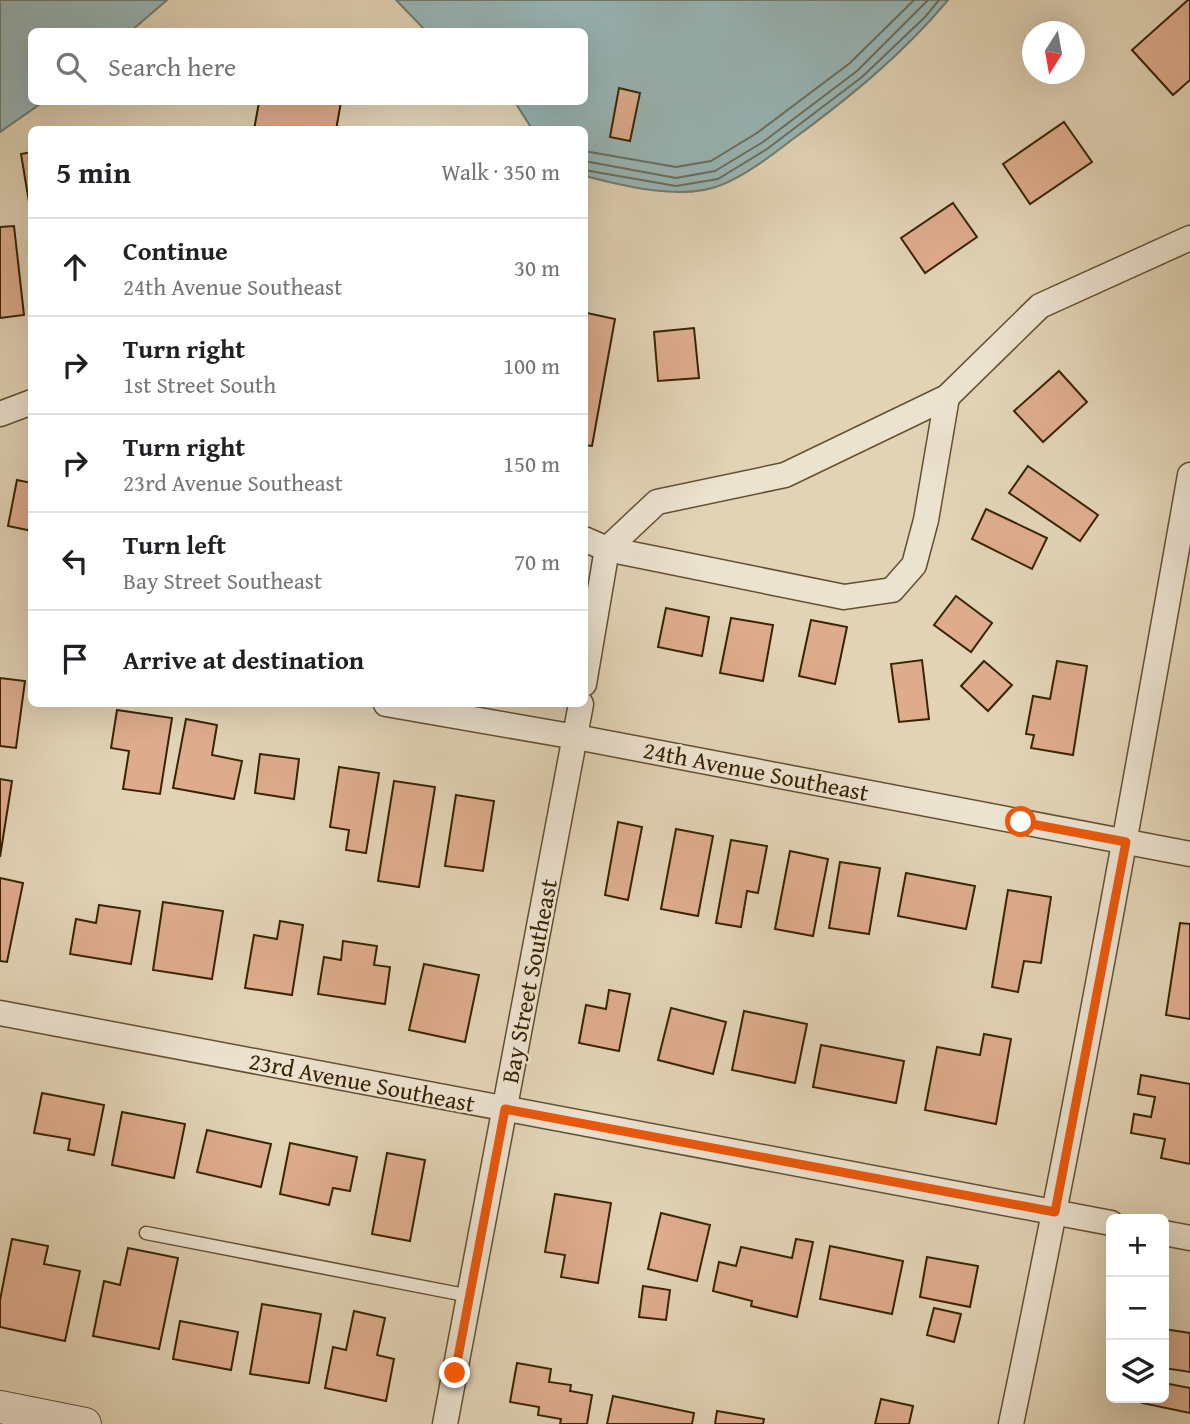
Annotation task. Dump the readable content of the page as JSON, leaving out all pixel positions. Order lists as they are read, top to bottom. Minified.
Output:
{"streets":{"street":["24th Avenue Southeast","Bay Street Southeast","23rd Avenue Southeast"]},"crossings":[["24th Avenue Southeast","Bay Street Southeast"],["Bay Street Southeast","23rd Avenue Southeast"]],"north":"bottom","page":{"search":"Search here","heading":["5 min","Walk · 350 m"],"list":[["Continue","24th Avenue Southeast","30 m"],["Turn right","1st Street South","100 m"],["Turn right","23rd Avenue Southeast","150 m"],["Turn left","Bay Street Southeast","70 m"],"Arrive at destination"],"map_buttons":["+","−"]}}
